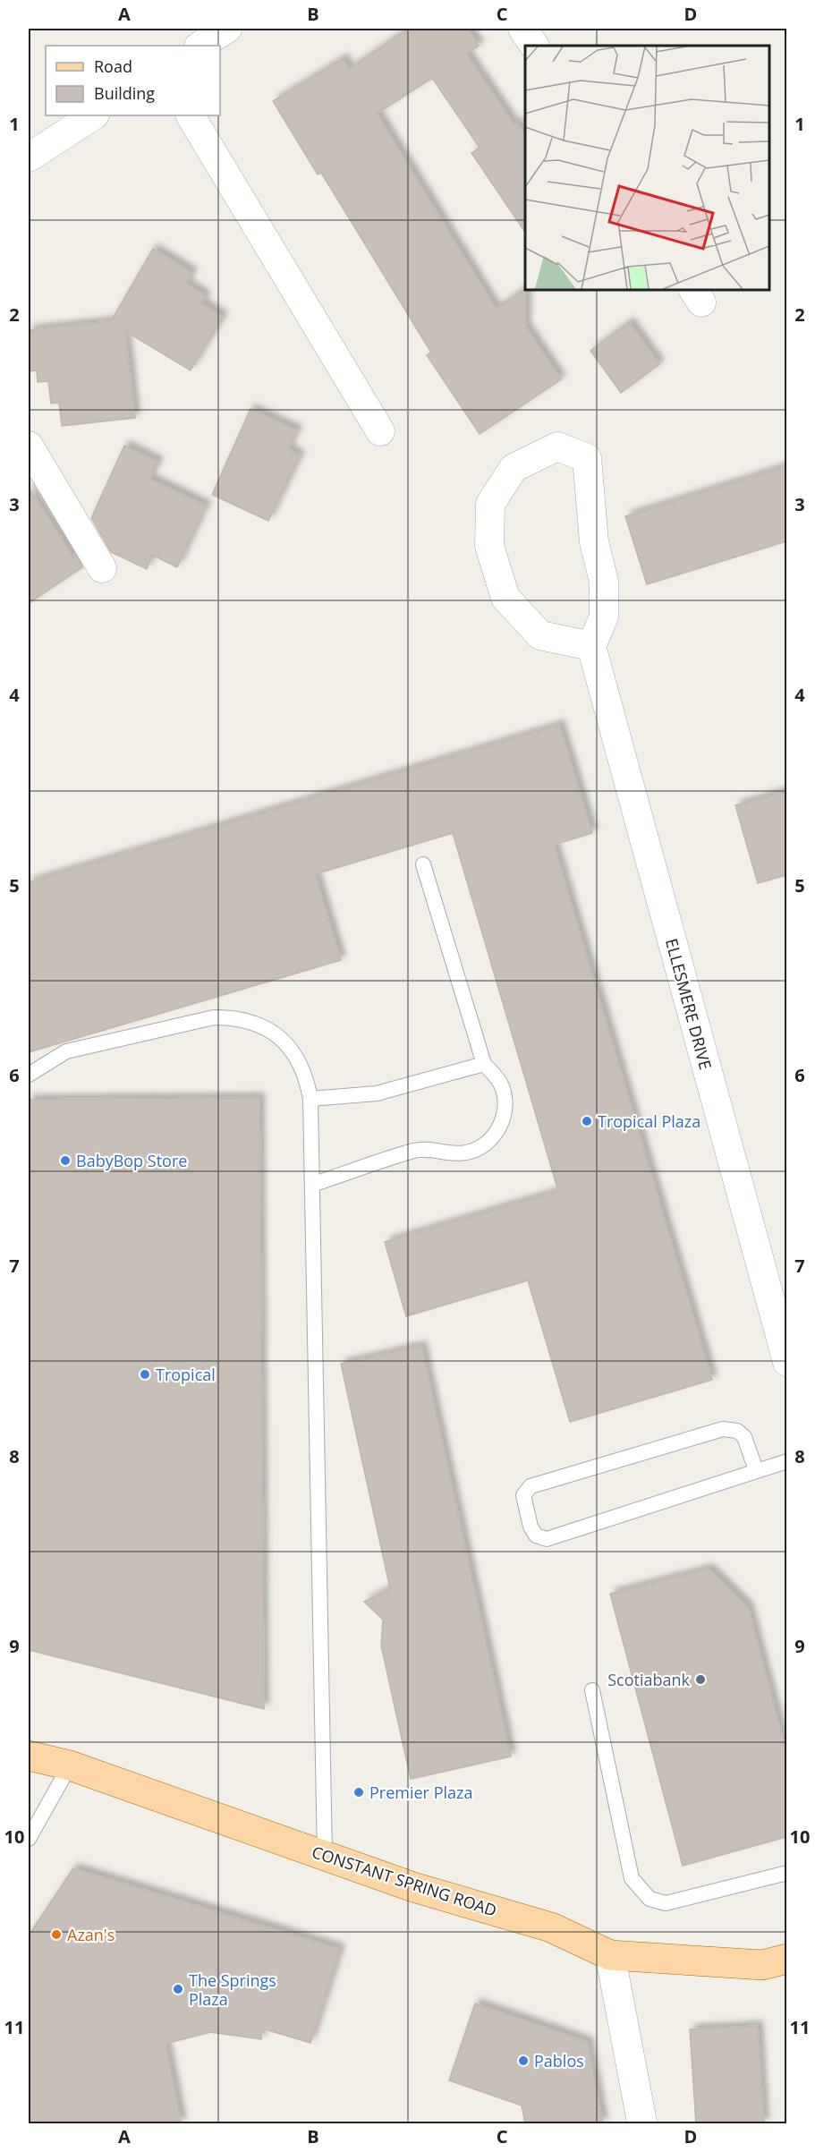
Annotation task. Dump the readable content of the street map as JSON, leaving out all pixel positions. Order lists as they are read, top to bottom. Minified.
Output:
{"streets":{"main road":["CONSTANT SPRING ROAD"],"street":["ELLESMERE DRIVE"]},"places":["Tropical Plaza","BabyBop Store","Tropical","Scotiabank","Premier Plaza","Azan's","The Springs Plaza","Pablos"],"legend":["Road","Building"],"grid":{"columns":["A","B","C","D"],"rows":["1","2","3","4","5","6","7","8","9","10","11"]}}
